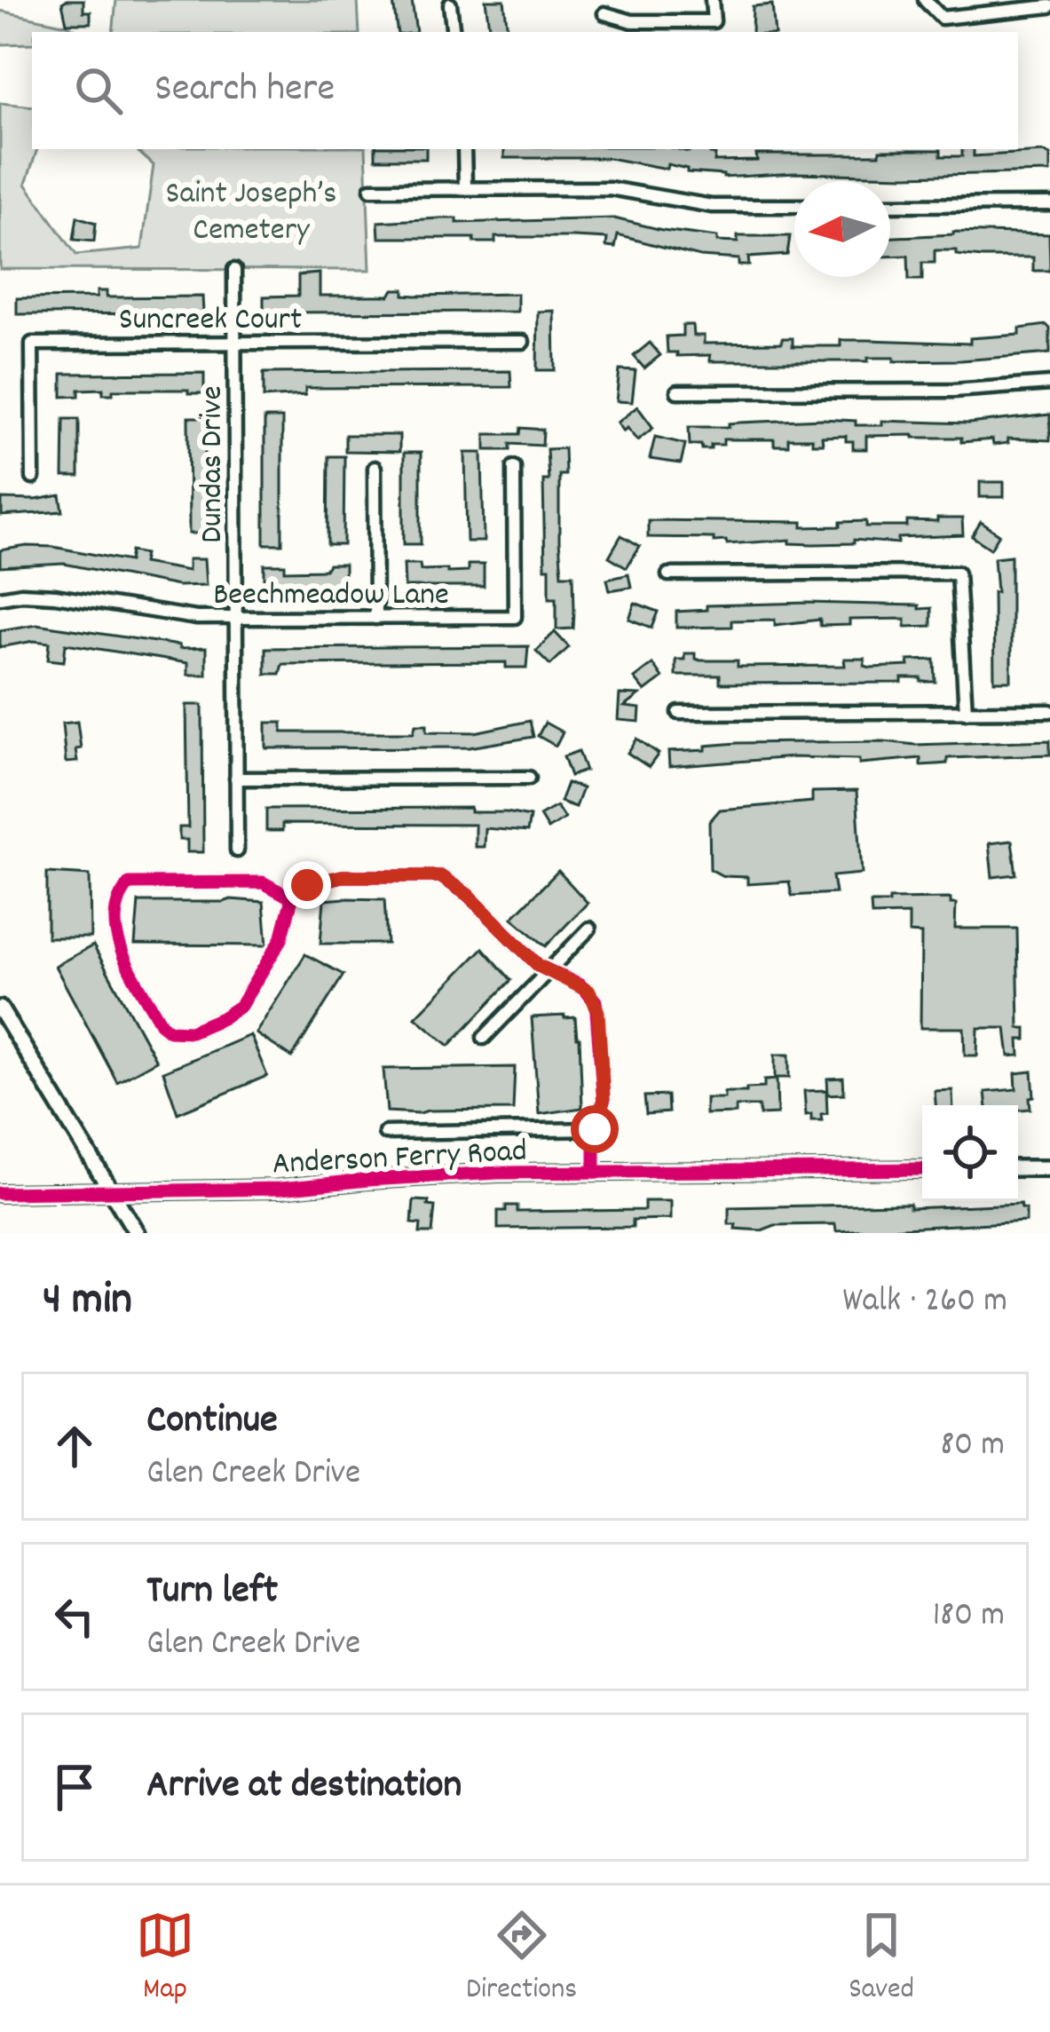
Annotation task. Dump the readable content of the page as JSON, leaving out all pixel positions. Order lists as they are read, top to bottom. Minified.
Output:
{"streets":{"street":["Suncreek Court","Dundas Drive","Beechmeadow Lane","Anderson Ferry Road"]},"crossings":[["Suncreek Court","Dundas Drive"],["Dundas Drive","Beechmeadow Lane"]],"parks":["Saint Joseph’s Cemetery"],"north":"left","page":{"search":"Search here","heading":["4 min","Walk · 260 m"],"list":[["Continue","Glen Creek Drive","80 m"],["Turn left","Glen Creek Drive","180 m"],"Arrive at destination"],"nav":["Map","Directions","Saved"]}}
